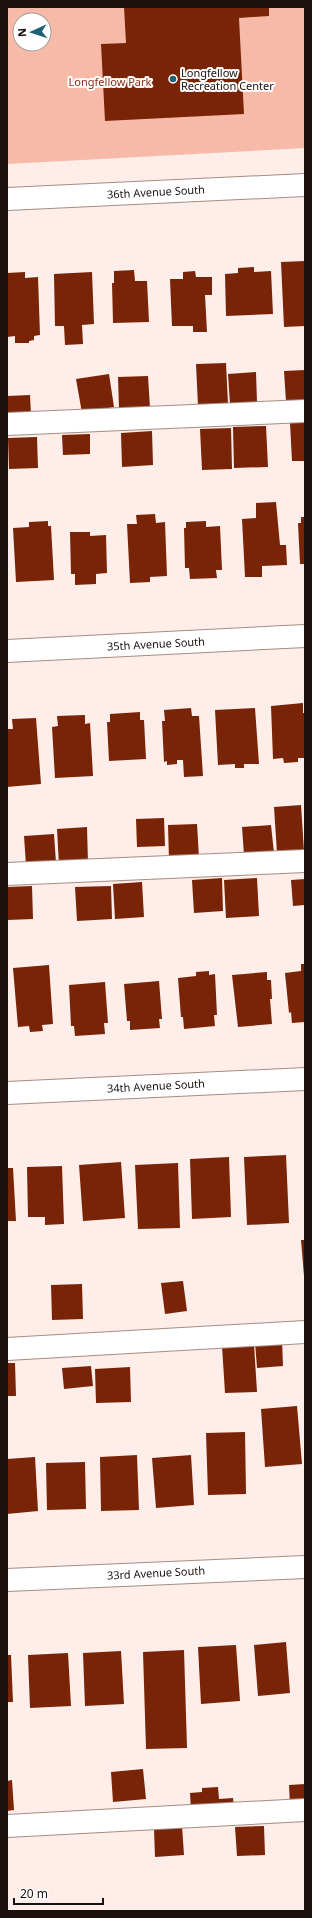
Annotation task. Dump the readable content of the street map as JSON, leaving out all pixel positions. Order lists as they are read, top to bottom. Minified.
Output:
{"streets":{"street":["36th Avenue South","35th Avenue South","34th Avenue South","33rd Avenue South"]},"parks":["Longfellow Park"],"places":["Longfellow Recreation Center"],"scale_bar":"20 m","north":"left"}
